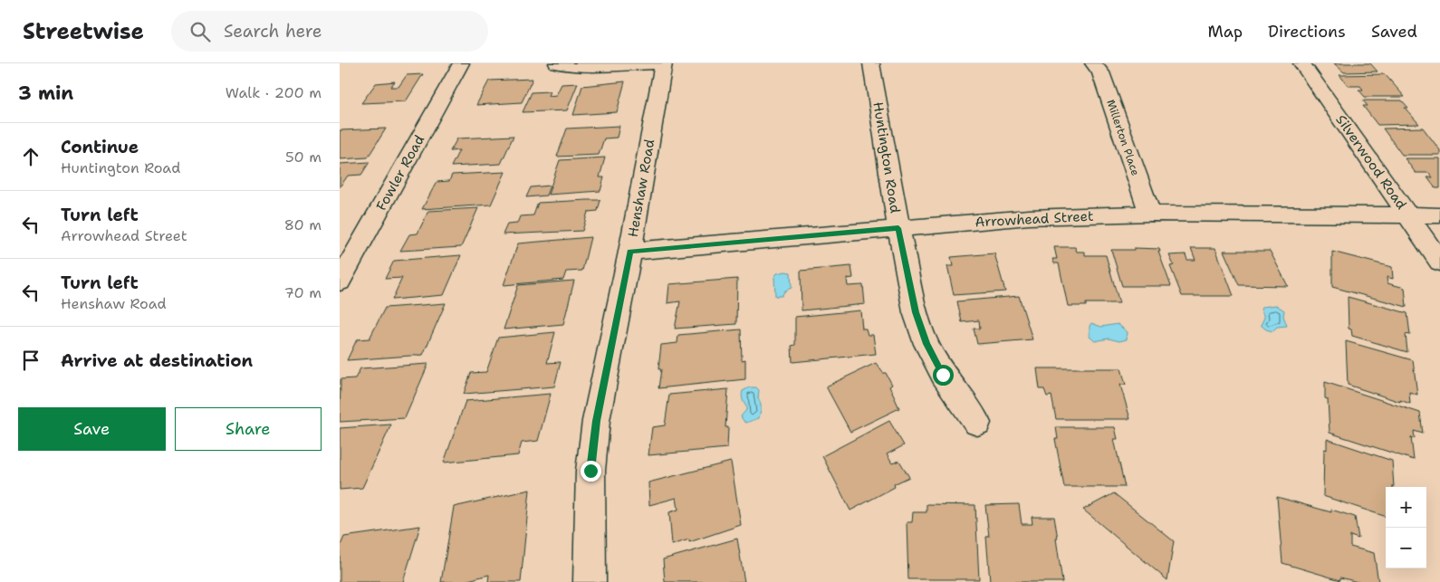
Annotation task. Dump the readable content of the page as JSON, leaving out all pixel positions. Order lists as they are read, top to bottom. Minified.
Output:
{"streets":{"street":["Millerton Place","Huntington Road","Silverwood Road","Fowler Road","Henshaw Road","Arrowhead Street"]},"crossings":[["Millerton Place","Arrowhead Street"],["Huntington Road","Arrowhead Street"],["Silverwood Road","Arrowhead Street"],["Henshaw Road","Arrowhead Street"]],"page":{"header":"Streetwise","search":"Search here","nav":["Map","Directions","Saved"],"heading":["3 min","Walk · 200 m"],"list":[["Continue","Huntington Road","50 m"],["Turn left","Arrowhead Street","80 m"],["Turn left","Henshaw Road","70 m"],"Arrive at destination"],"buttons":["Save","Share"],"map_buttons":["+","−"]}}
